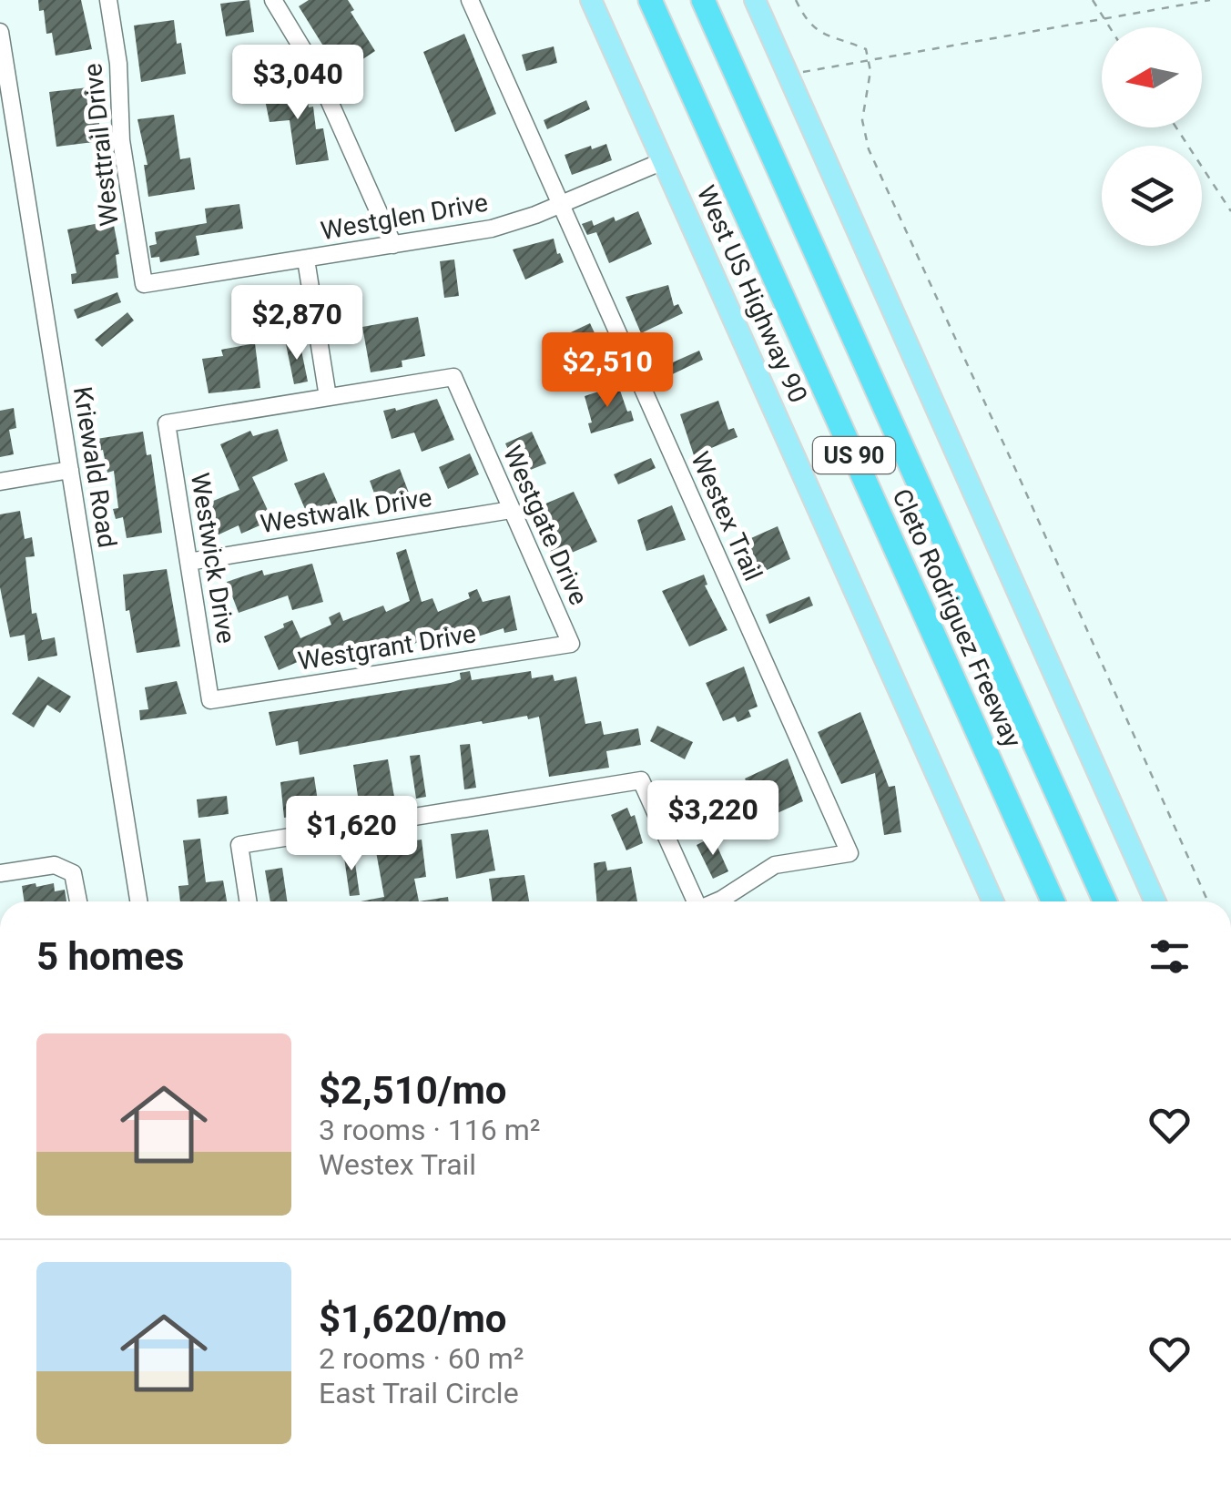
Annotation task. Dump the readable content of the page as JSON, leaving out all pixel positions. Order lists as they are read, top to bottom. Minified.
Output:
{"streets":{"highway":["US 90","Cleto Rodriguez Freeway"],"main road":["West US Highway 90"],"street":["Westtrail Drive","Westglen Drive","Kriewald Road","Westwalk Drive","Westex Trail","Westgate Drive","Westwick Drive","Westgrant Drive"]},"crossings":[["Westtrail Drive","Westglen Drive"],["Westglen Drive","West US Highway 90"],["Westglen Drive","Westex Trail"],["Westwalk Drive","Westgate Drive"],["Westwalk Drive","Westwick Drive"],["Westgate Drive","Westwick Drive"],["Westgate Drive","Westgrant Drive"],["Westwick Drive","Westgrant Drive"]],"north":"left","page":{"price":["$3,040","$2,870","$2,510","$3,220","$1,620"],"heading":"5 homes","list":[{"name":"$2,510/mo","note":"3 rooms · 116 m² · Westex Trail"},{"name":"$1,620/mo","note":"2 rooms · 60 m² · East Trail Circle"}]}}
